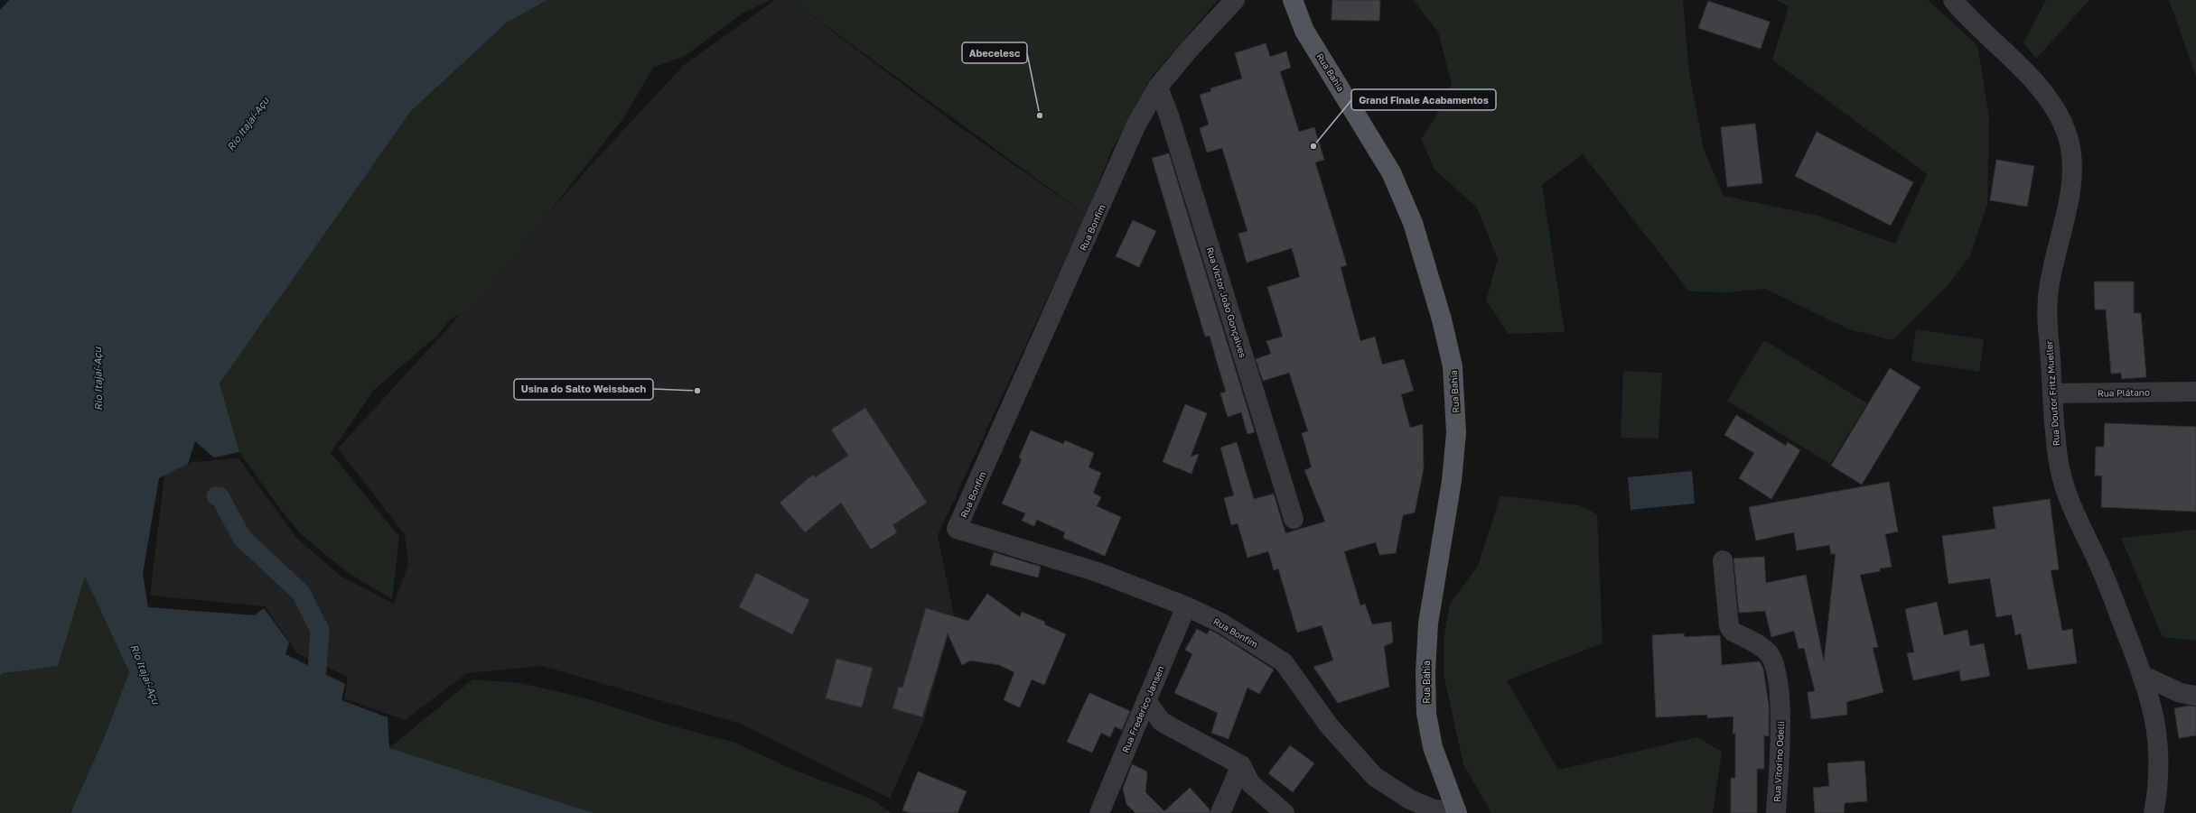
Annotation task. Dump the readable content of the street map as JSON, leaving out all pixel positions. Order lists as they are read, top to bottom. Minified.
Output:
{"streets":{"main road":["Rua Bahia"],"street":["Rua Bonfim","Rua Victor João Gonçalves","Rua Plátano","Rua Doutor Fritz Mueller","Rua Frederico Jansen","Rua Vitorino Odelli"]},"crossings":[["Rua Bahia","Rua Bonfim"],["Rua Bonfim","Rua Victor João Gonçalves"],["Rua Bonfim","Rua Frederico Jansen"],["Rua Plátano","Rua Doutor Fritz Mueller"]],"water":["Rio Itajaí-Açu"],"places":["Abecelesc","Grand Finale Acabamentos","Usina do Salto Weissbach"]}
